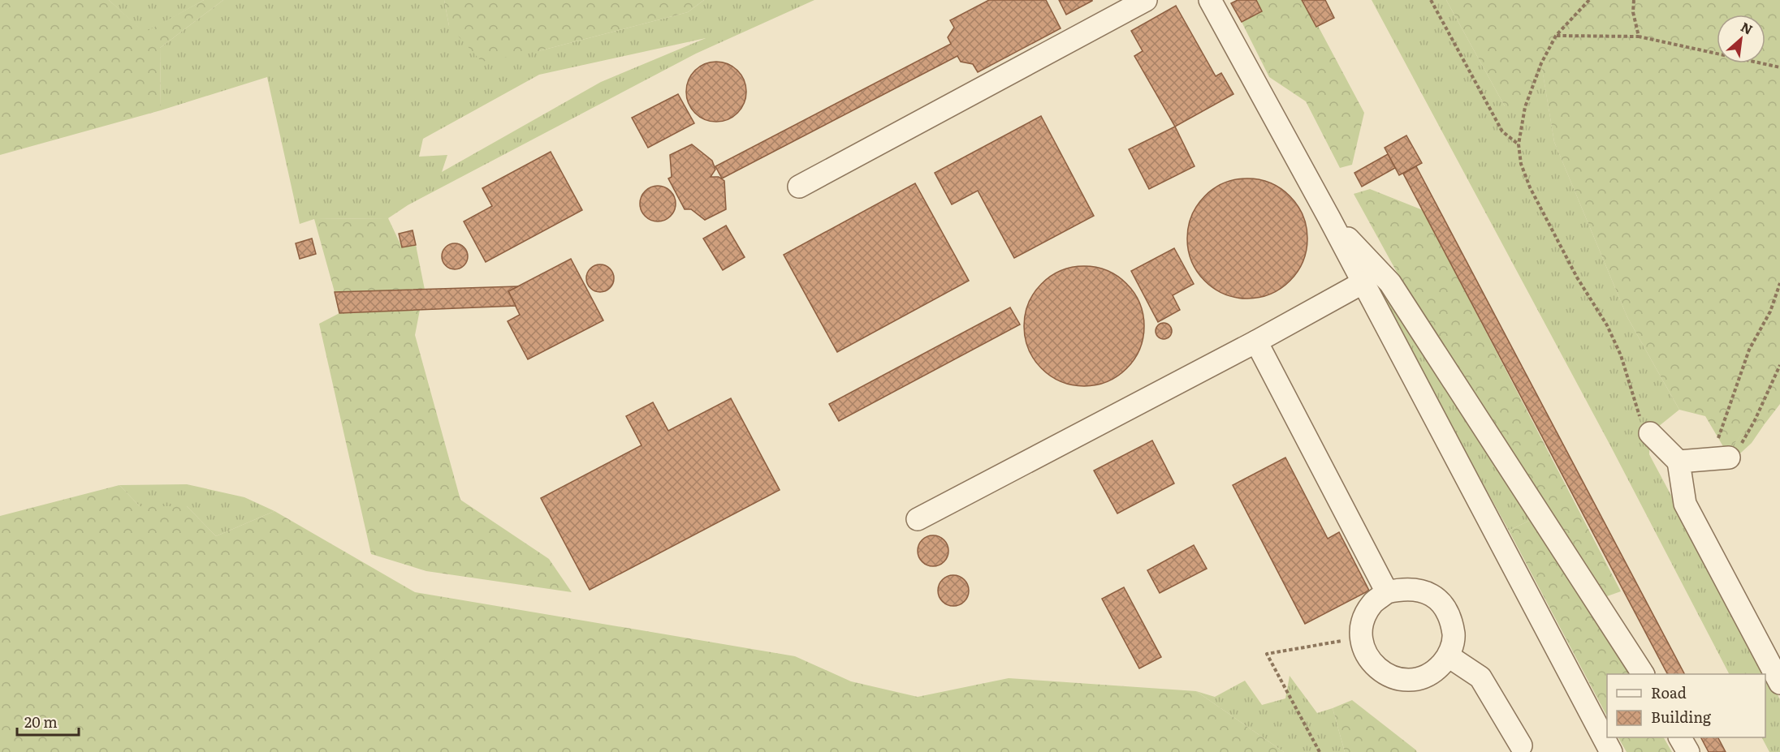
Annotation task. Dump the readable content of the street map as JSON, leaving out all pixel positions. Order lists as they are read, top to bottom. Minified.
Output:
{"legend":["Road","Building"],"scale_bar":"20 m","north":"top right"}
